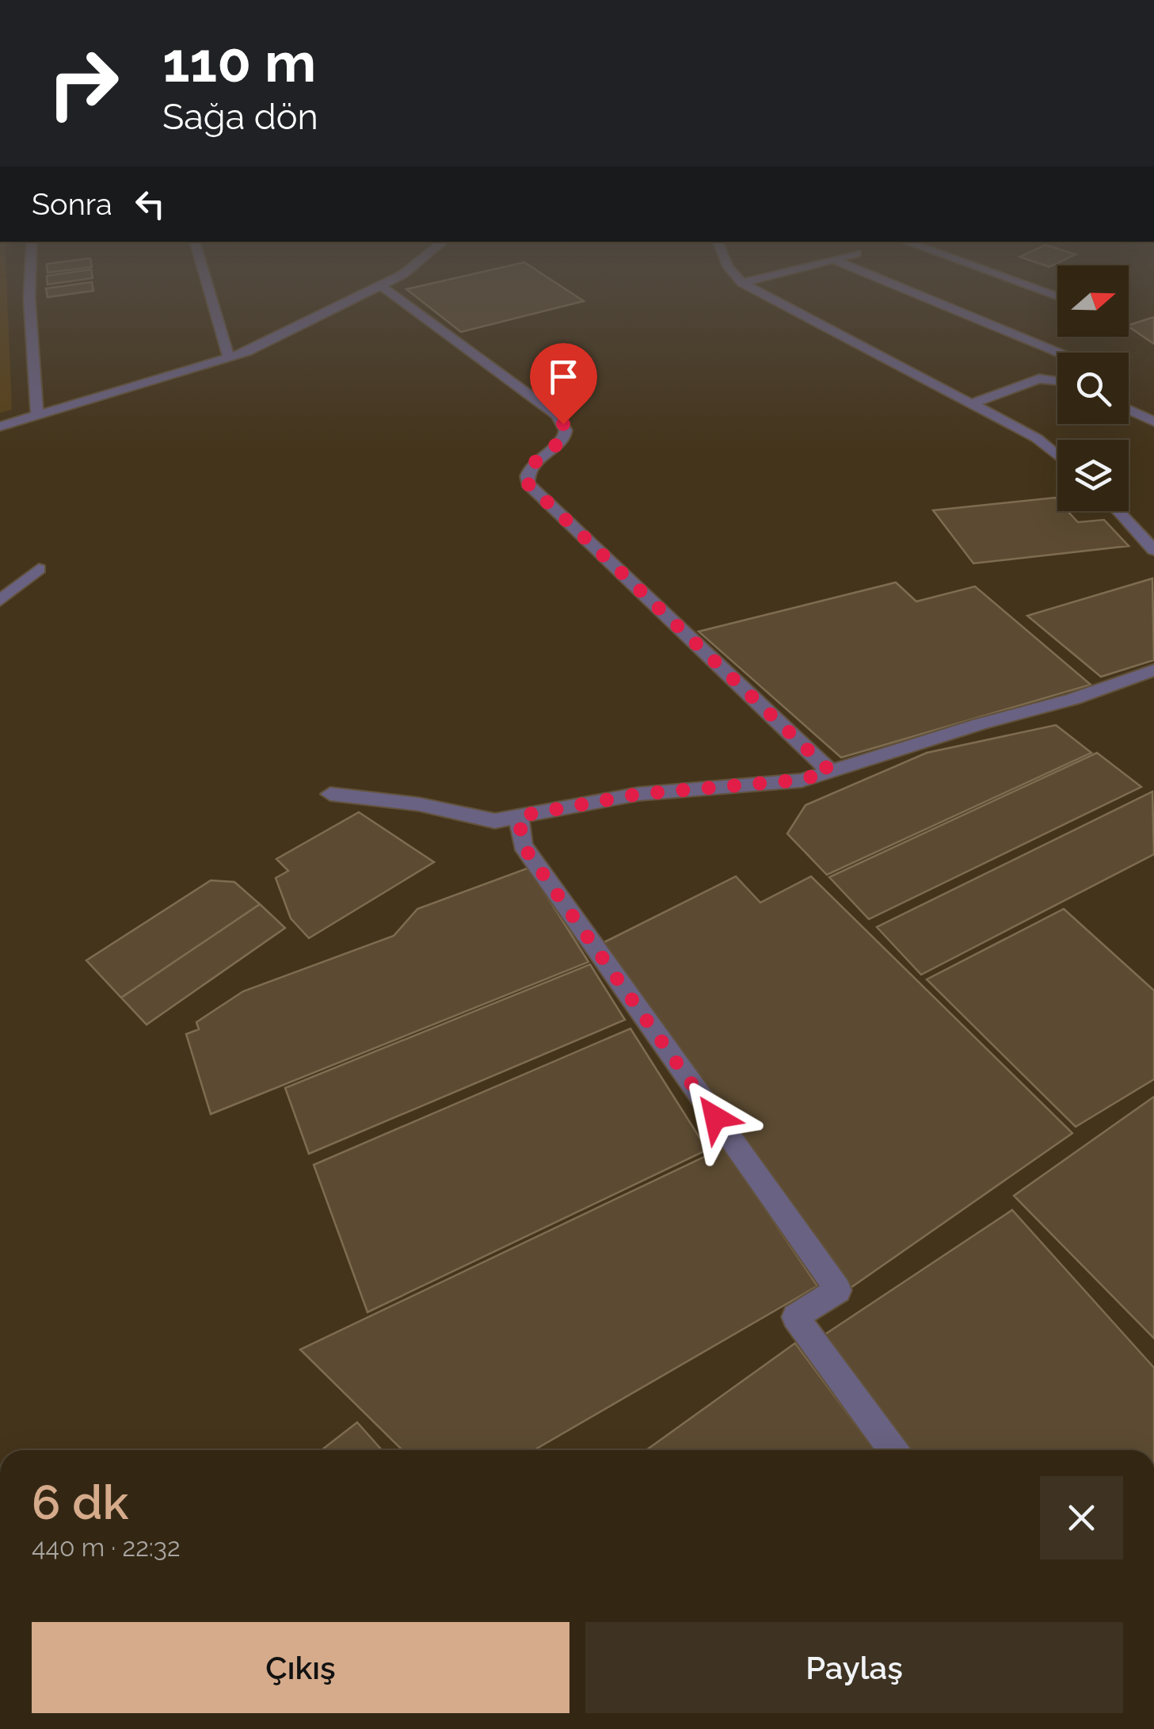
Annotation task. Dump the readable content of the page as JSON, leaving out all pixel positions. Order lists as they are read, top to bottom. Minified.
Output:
{"north":"right","page":{"turn":["110 m","Sağa dön"],"then":"Sonra","heading":["6 dk","440 m · 22:32"],"buttons":["Çıkış","Paylaş"]}}
